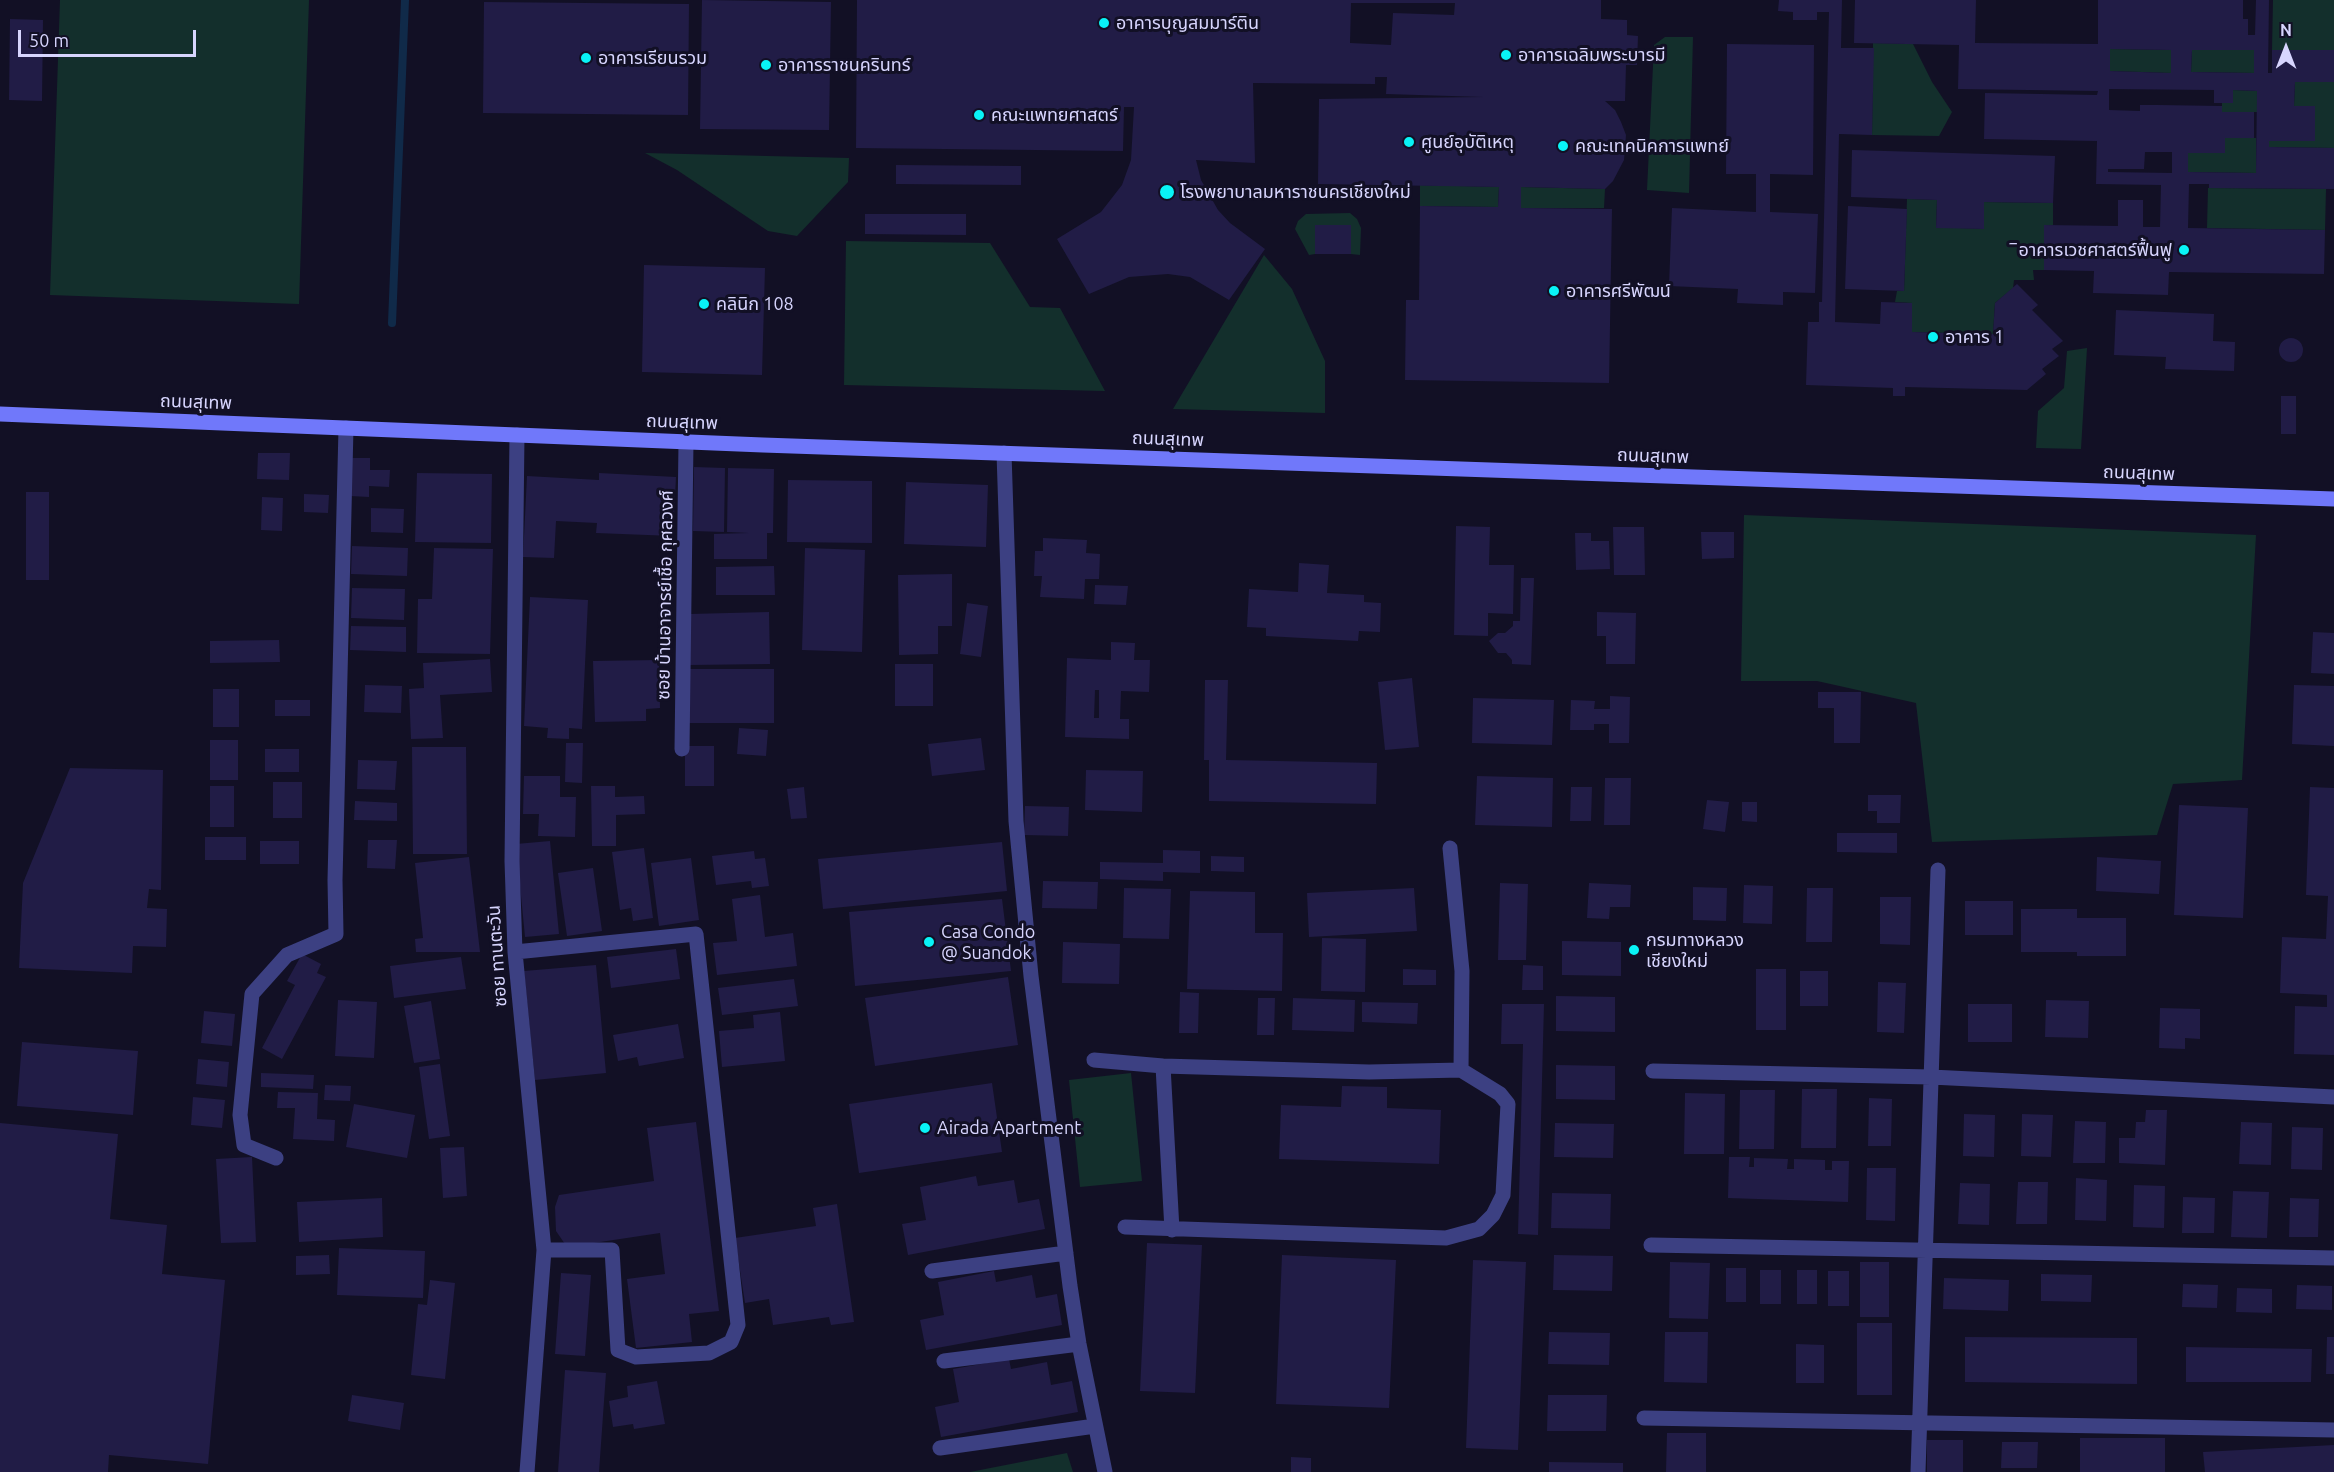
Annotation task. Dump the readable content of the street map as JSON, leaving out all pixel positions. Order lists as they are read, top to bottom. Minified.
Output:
{"streets":{"main road":["ถนนสุเทพ"],"street":["ซอย บ้านอาจารย์เชื้อ กุศลวงศ์","ซอย ทานตะวัน"]},"crossings":[["ถนนสุเทพ","ซอย บ้านอาจารย์เชื้อ กุศลวงศ์"],["ถนนสุเทพ","ซอย ทานตะวัน"]],"places":["อาคารบุญสมมาร์ติน","อาคารเฉลิมพระบารมี","อาคารเรียนรวม","อาคารราชนครินทร์","คณะแพทยศาสตร์","ศูนย์อุบัติเหตุ","คณะเทคนิคการแพทย์","โรงพยาบาลมหาราชนครเชียงใหม่","ิอาคารเวชศาสตร์ฟื้นฟู","อาคารศรีพัฒน์","คลินิก 108","อาคาร 1","Casa Condo @ Suandok","กรมทางหลวง เชียงใหม่","Airada Apartment"],"scale_bar":"50 m","north":"top"}
